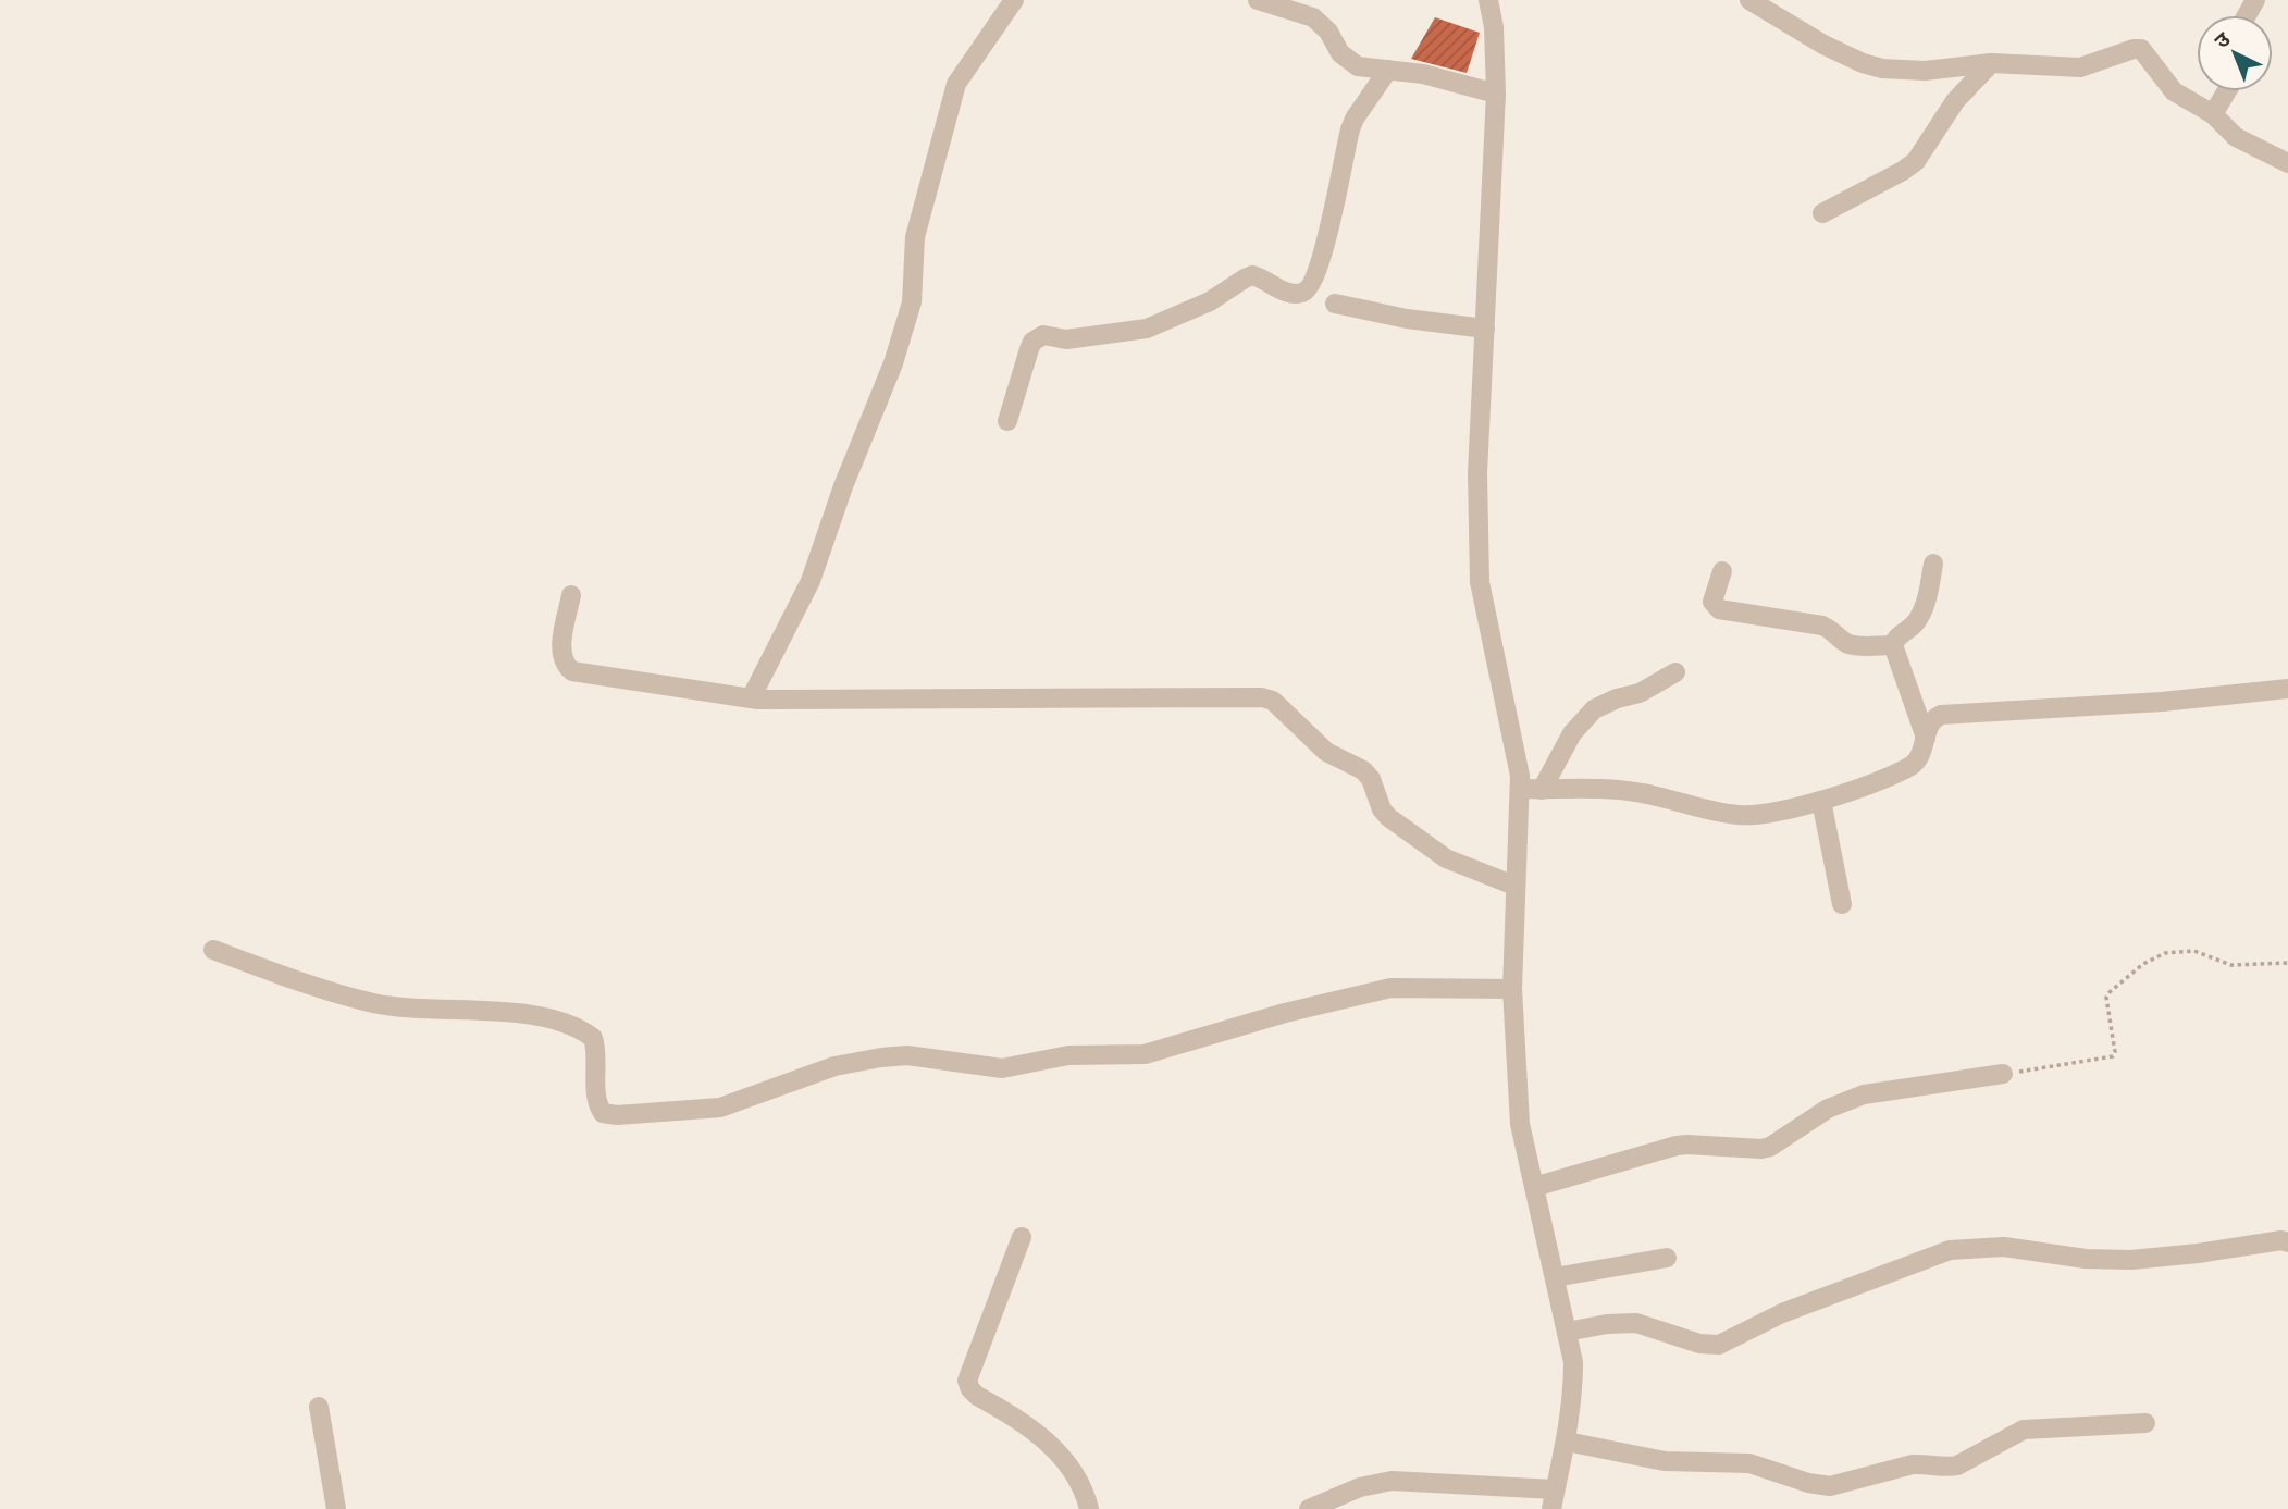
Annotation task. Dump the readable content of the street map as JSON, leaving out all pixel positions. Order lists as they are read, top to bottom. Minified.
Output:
{"north":"top left"}
